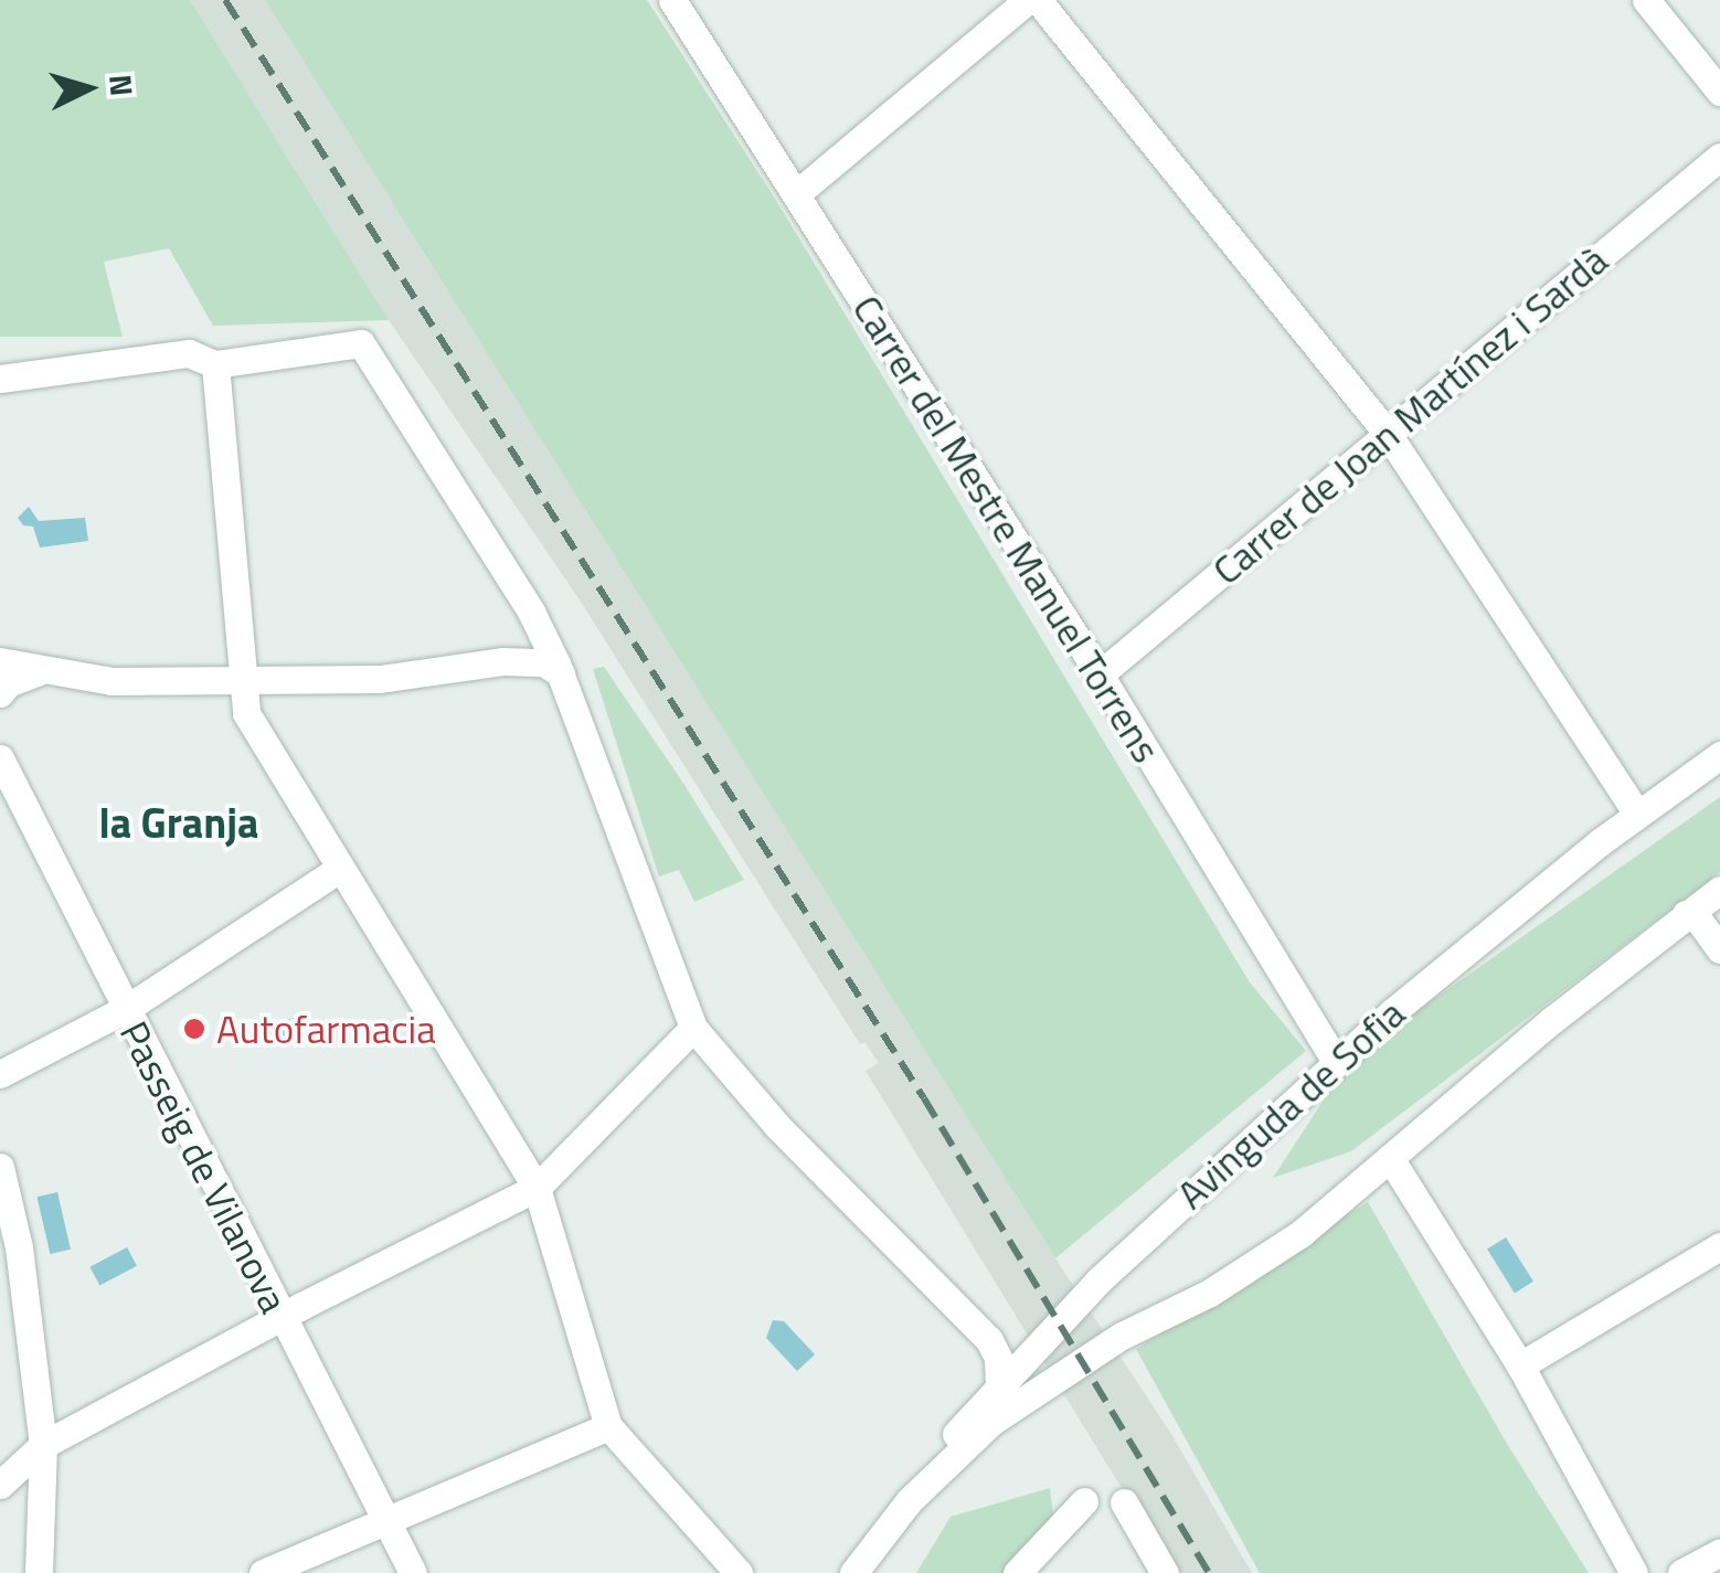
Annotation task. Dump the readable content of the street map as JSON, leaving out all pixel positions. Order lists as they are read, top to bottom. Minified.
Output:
{"streets":{"street":["Carrer de Joan Martínez i Sardà","Carrer del Mestre Manuel Torrens","Avinguda de Sofia","Passeig de Vilanova"]},"crossings":[["Carrer de Joan Martínez i Sardà","Carrer del Mestre Manuel Torrens"],["Carrer del Mestre Manuel Torrens","Avinguda de Sofia"]],"districts":["la Granja"],"places":["Autofarmacia"],"north":"right"}
